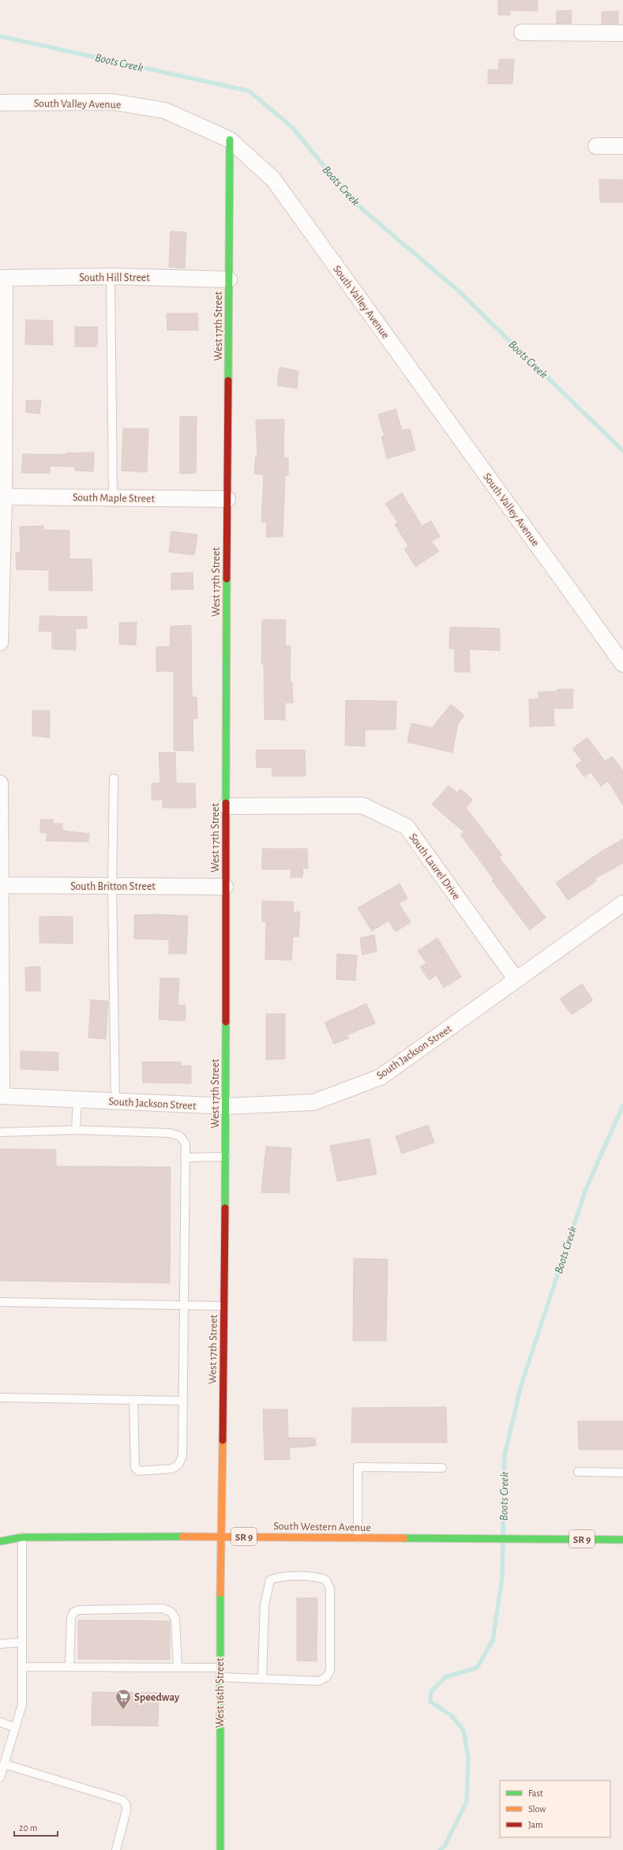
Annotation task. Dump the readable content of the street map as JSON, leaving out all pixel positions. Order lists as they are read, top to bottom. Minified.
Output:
{"streets":{"main road":["West 17th Street","South Western Avenue","SR 9","West 16th Street"],"street":["South Valley Avenue","South Hill Street","South Maple Street","South Laurel Drive","South Britton Street","South Jackson Street"]},"crossings":[["South Valley Avenue","West 17th Street"],["South Hill Street","West 17th Street"],["West 17th Street","South Maple Street"],["West 17th Street","South Laurel Drive"],["West 17th Street","South Britton Street"],["West 17th Street","South Jackson Street"],["West 17th Street","South Western Avenue"],["West 17th Street","West 16th Street"],["South Laurel Drive","South Jackson Street"],["South Western Avenue","SR 9"],["South Western Avenue","West 16th Street"]],"water":["Boots Creek"],"places":{"supermarket":["Speedway"]},"legend":["Fast","Slow","Jam"],"scale_bar":"20 m"}
